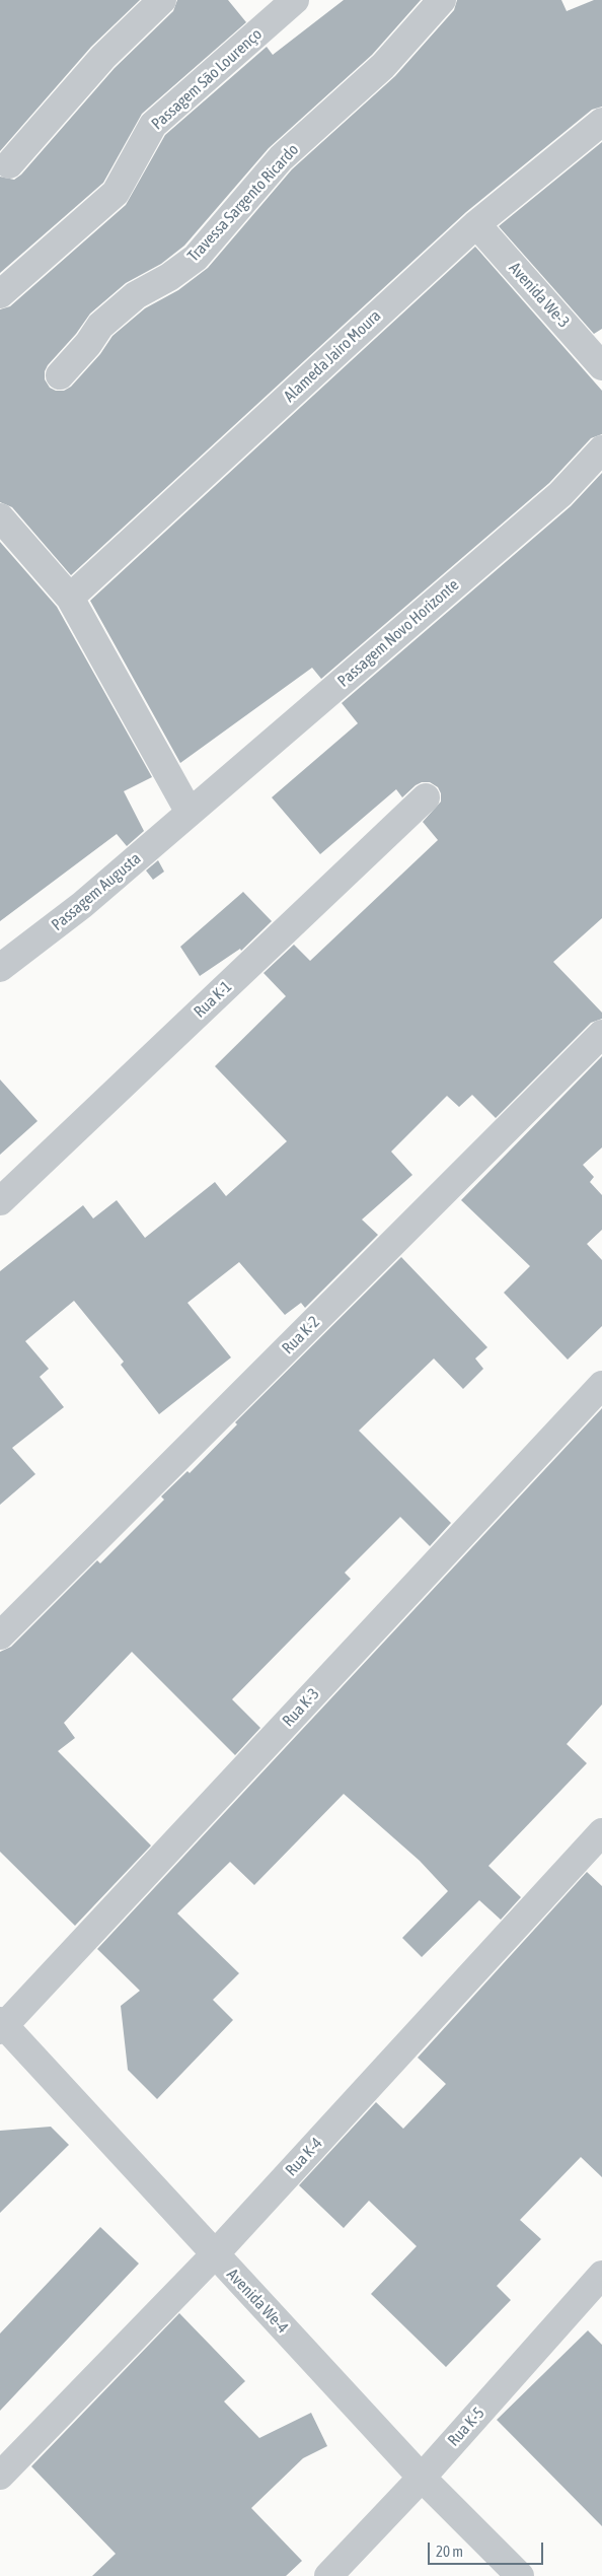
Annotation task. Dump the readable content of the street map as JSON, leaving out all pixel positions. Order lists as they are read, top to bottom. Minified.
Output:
{"streets":{"street":["Passagem São Lourenço","Travessa Sargento Ricardo","Avenida We-3","Alameda Jairo Moura","Passagem Novo Horizonte","Passagem Augusta","Rua K-1","Rua K-2","Rua K-3","Rua K-4","Avenida We-4","Rua K-5"]},"crossings":[["Avenida We-3","Alameda Jairo Moura"],["Passagem Novo Horizonte","Passagem Augusta"],["Rua K-3","Avenida We-4"],["Rua K-4","Avenida We-4"],["Avenida We-4","Rua K-5"]],"scale_bar":"20 m"}
